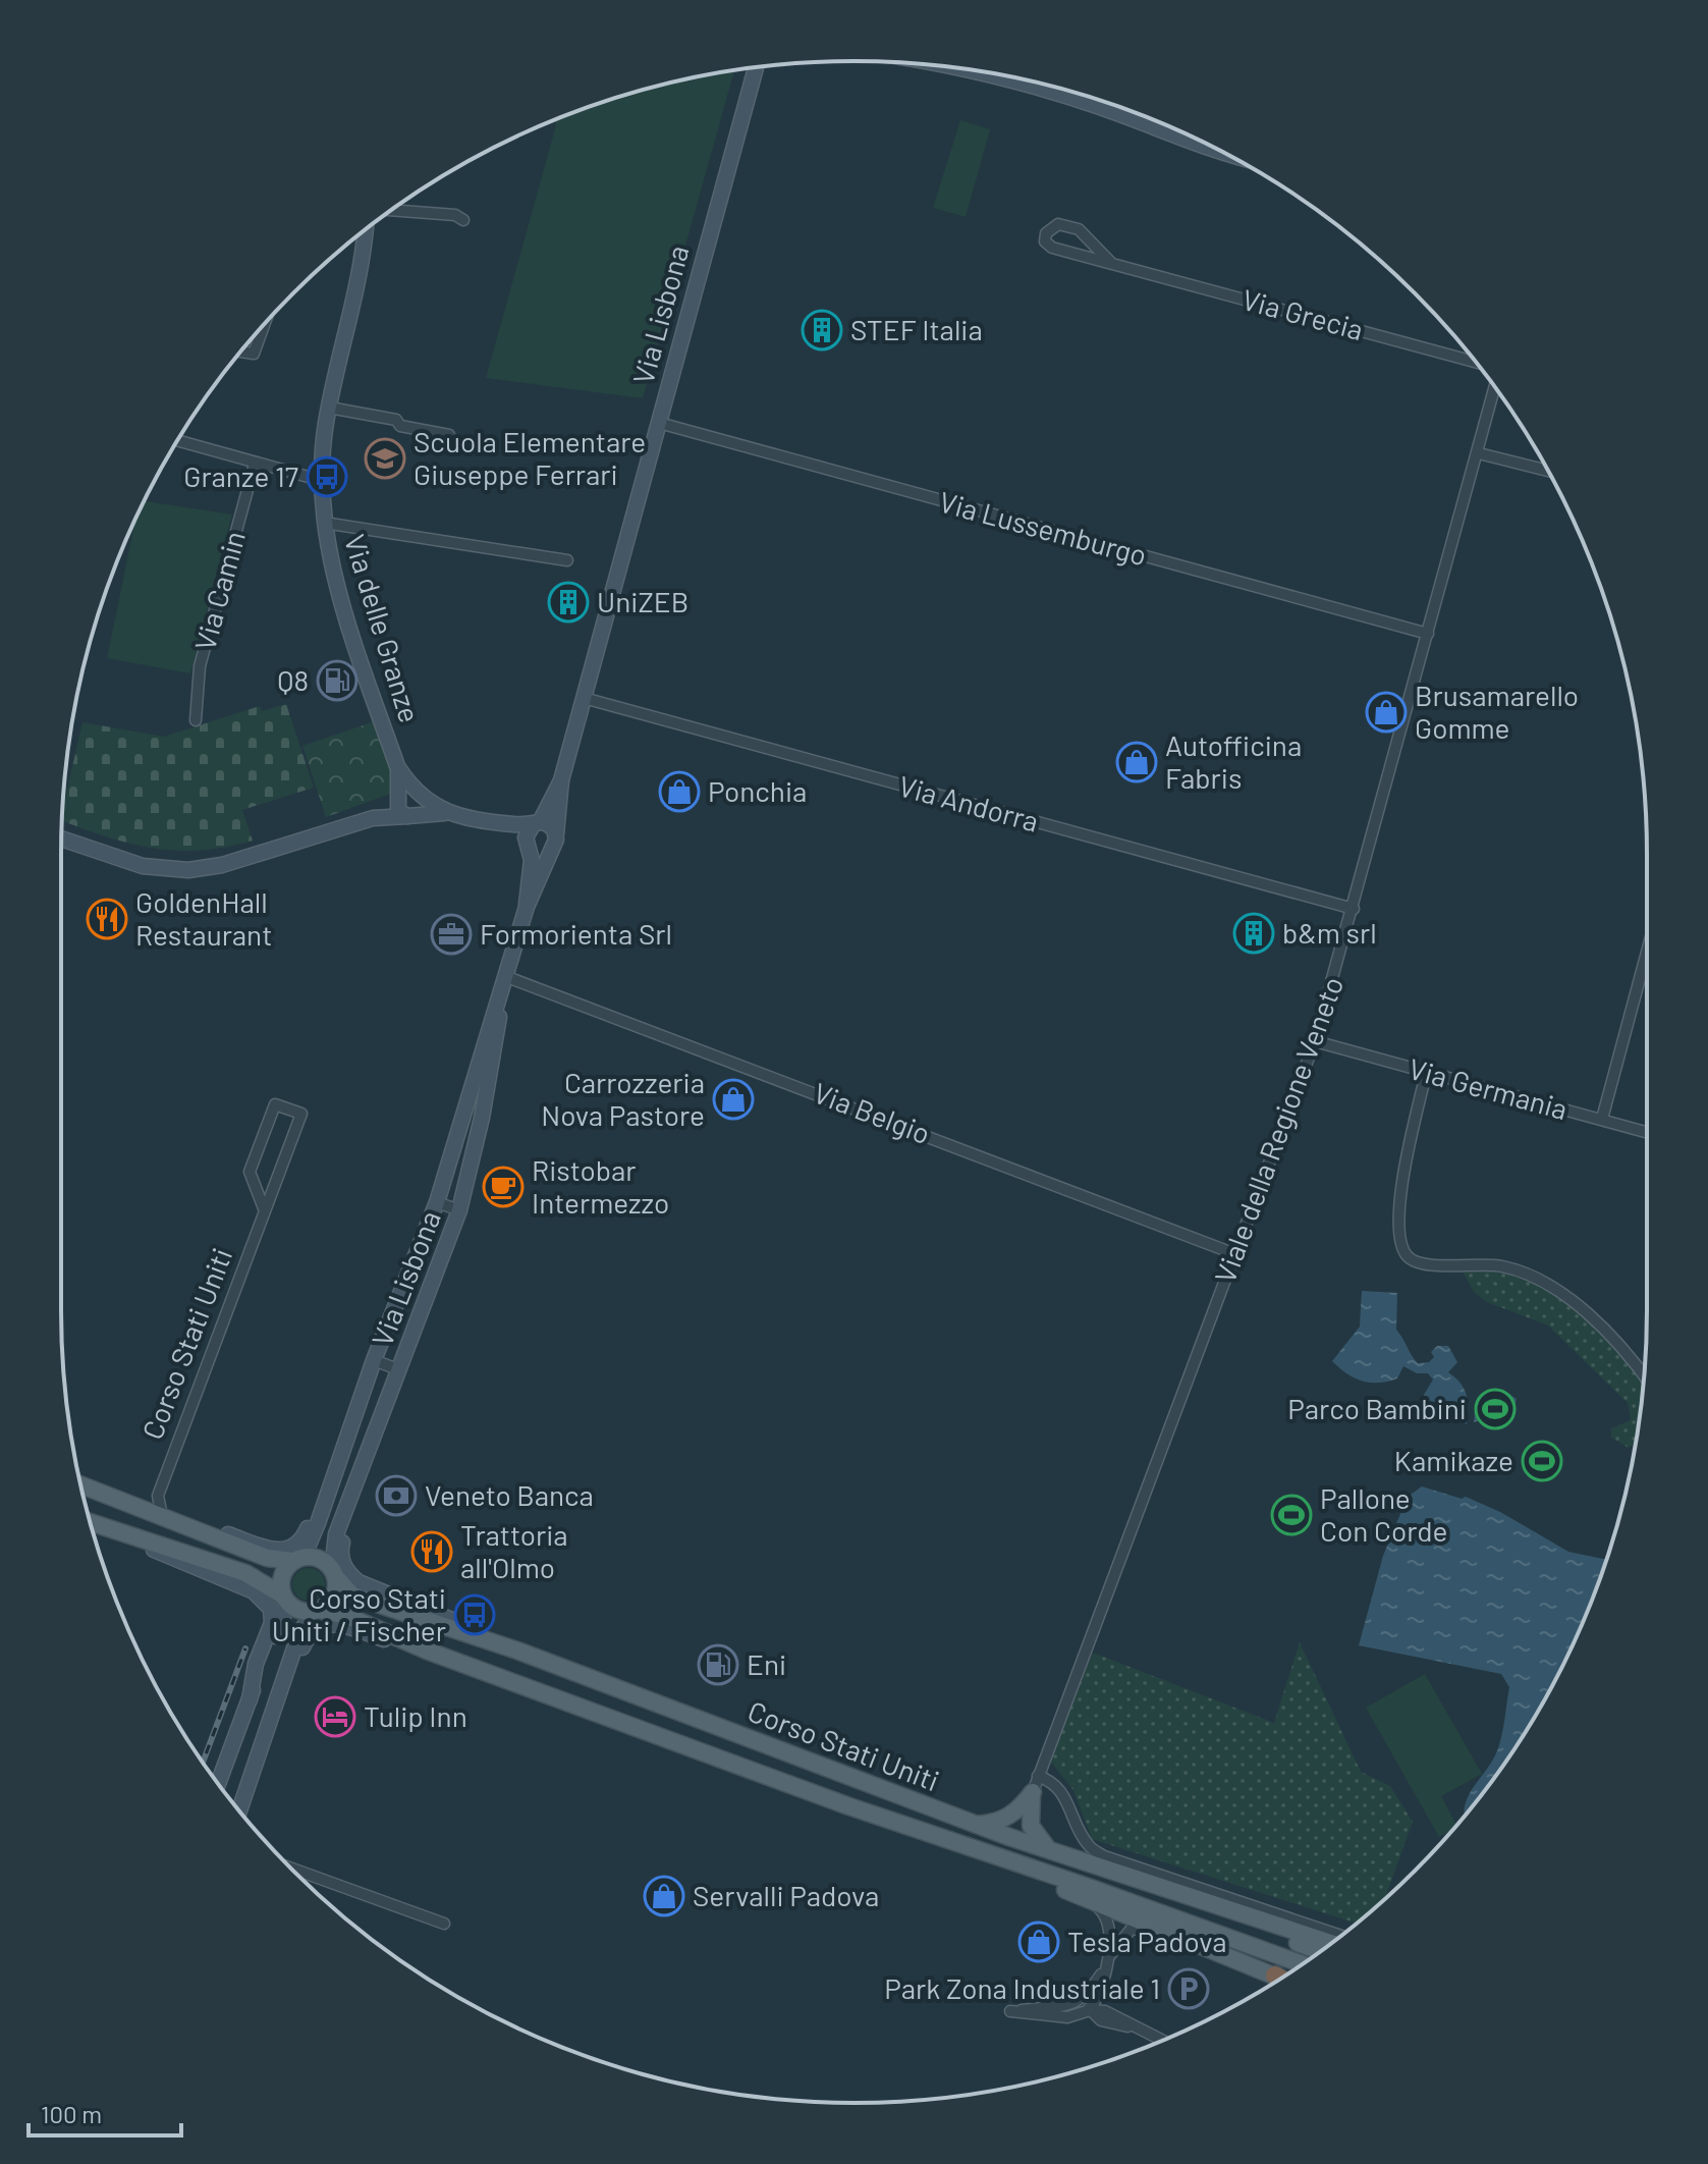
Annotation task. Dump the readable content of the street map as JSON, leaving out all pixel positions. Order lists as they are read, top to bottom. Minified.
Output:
{"streets":{"main road":["Corso Stati Uniti"],"street":["Via Lisbona","Via Grecia","Via Lussemburgo","Via Camin","Via delle Granze","Via Andorra","Via Germania","Via Belgio","Viale della Regione Veneto"]},"crossings":[["Via Lisbona","Via Lussemburgo"],["Via Lisbona","Via delle Granze"],["Via Lisbona","Via Andorra"],["Via Lisbona","Via Belgio"],["Via Lisbona","Corso Stati Uniti"],["Via Lussemburgo","Viale della Regione Veneto"],["Via Andorra","Viale della Regione Veneto"],["Via Germania","Viale della Regione Veneto"],["Via Belgio","Viale della Regione Veneto"]],"places":{"building":["STEF Italia","UniZEB","b&m srl"],"school or university":["Scuola Elementare Giuseppe Ferrari"],"bus stop":["Granze 17","Corso Stati Uniti / Fischer"],"fuel station":["Q8","Eni"],"shop":["Brusamarello Gomme","Autofficina Fabris","Ponchia","Carrozzeria Nova Pastore","Servalli Padova","Tesla Padova"],"restaurant":["GoldenHall Restaurant","Trattoria all'Olmo"],"office":["Formorienta Srl"],"cafe":["Ristobar Intermezzo"],"sports":["Parco Bambini","Kamikaze","Pallone Con Corde"],"bank":["Veneto Banca"],"hotel":["Tulip Inn"],"parking":["Park Zona Industriale 1"]},"scale_bar":"100 m"}
